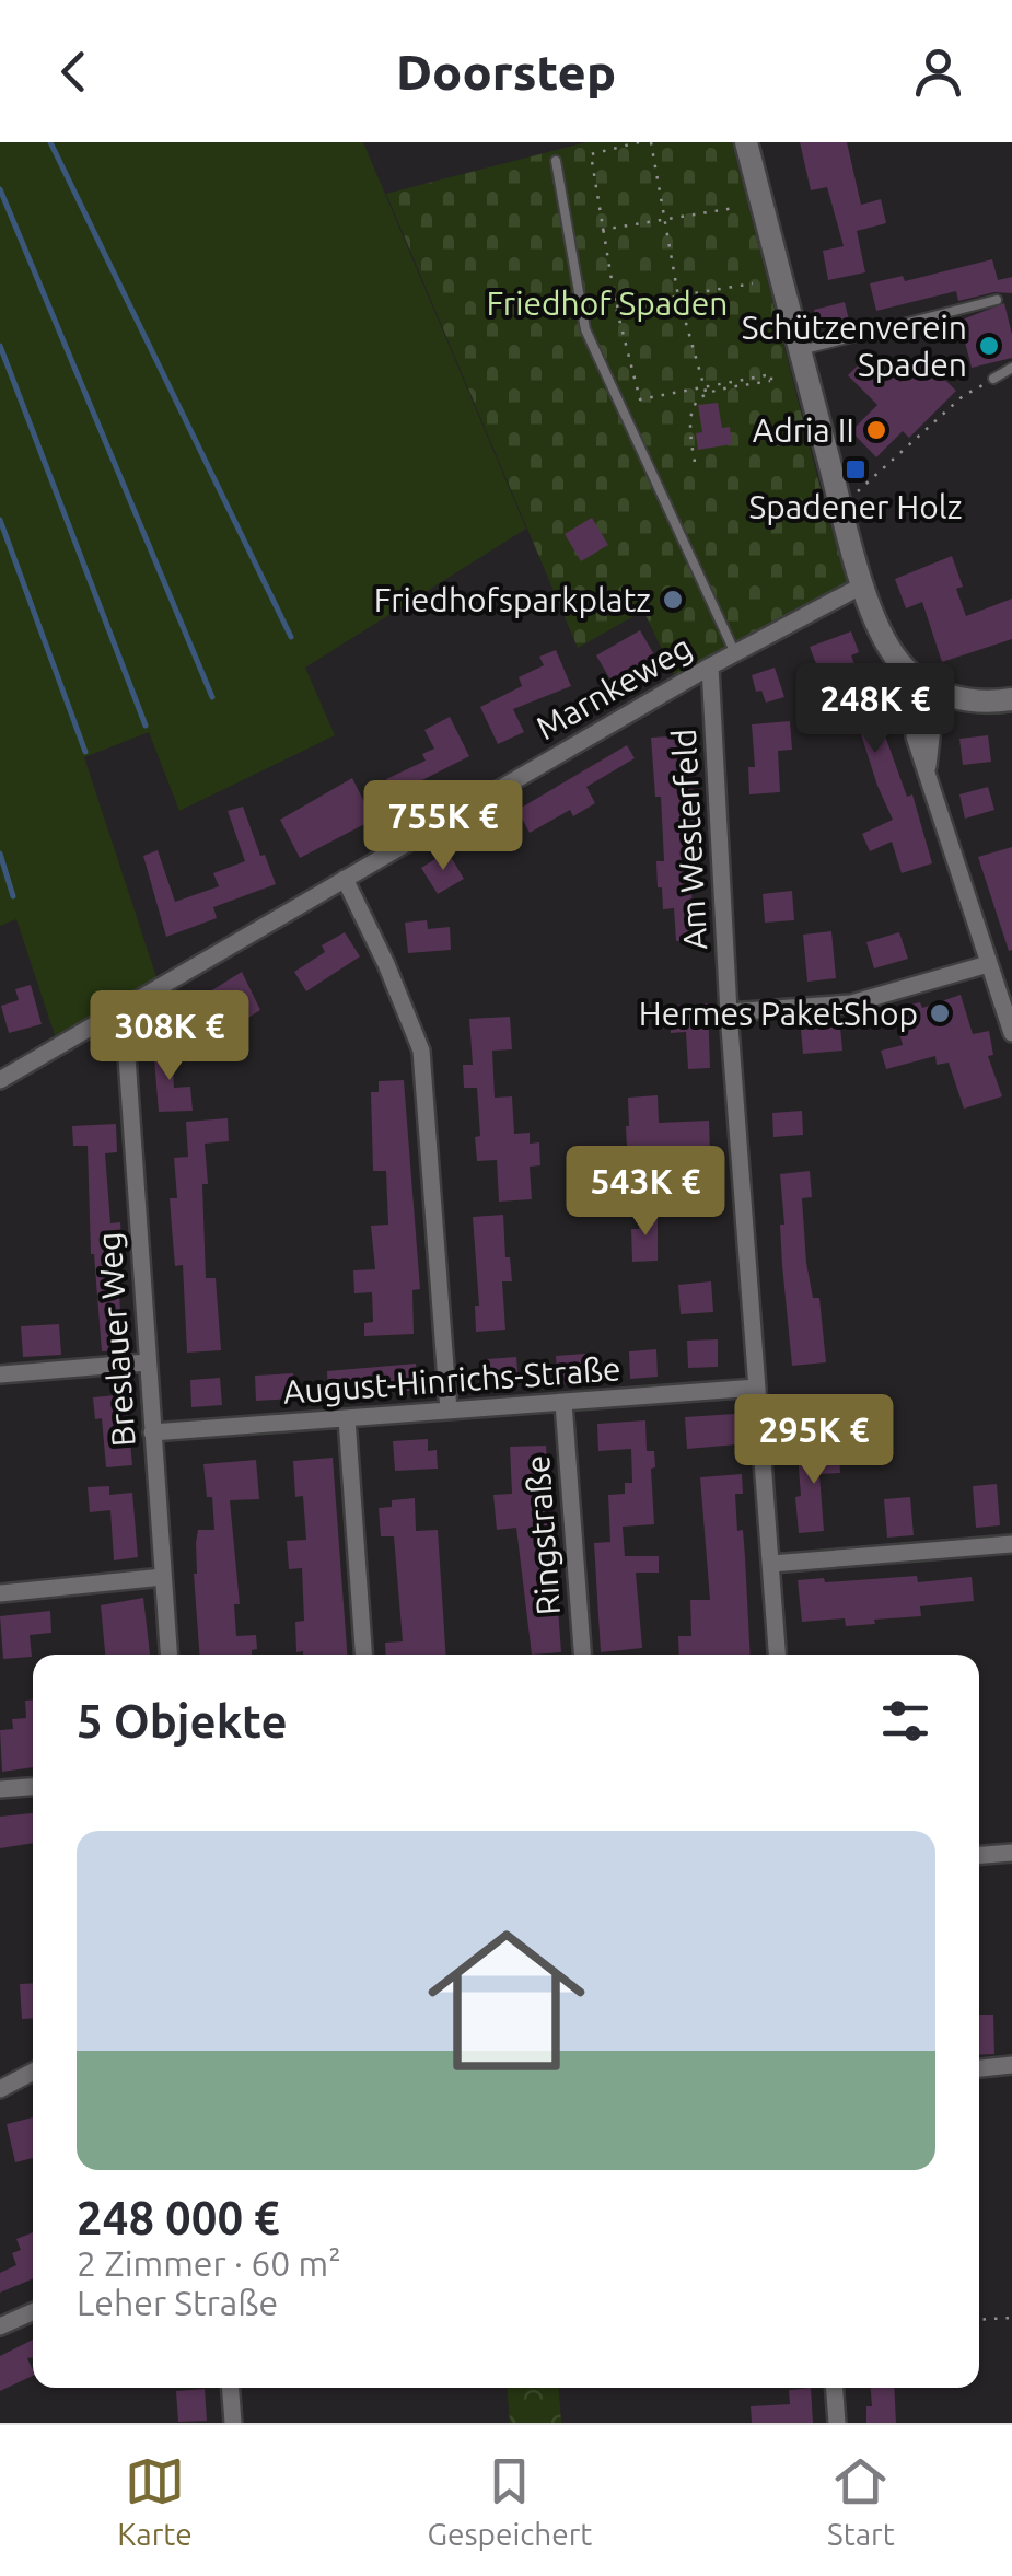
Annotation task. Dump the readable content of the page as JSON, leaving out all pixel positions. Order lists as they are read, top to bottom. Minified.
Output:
{"streets":{"street":["Marnkeweg","Am Westerfeld","Breslauer Weg","August-Hinrichs-Straße","Ringstraße"]},"crossings":[["Marnkeweg","Am Westerfeld"],["Marnkeweg","Breslauer Weg"],["Am Westerfeld","August-Hinrichs-Straße"],["Breslauer Weg","August-Hinrichs-Straße"],["August-Hinrichs-Straße","Ringstraße"]],"parks":["Friedhof Spaden"],"places":{"other":["Schützenverein Spaden","Adria II","Friedhofsparkplatz","Hermes PaketShop"],"transit":["Spadener Holz"]},"page":{"header":"Doorstep","price":["248K €","755K €","308K €","543K €","295K €"],"heading":"5 Objekte","list":[{"name":"248 000 €","note":"2 Zimmer · 60 m² · Leher Straße"}],"tabs":["Karte","Gespeichert","Start"]}}
